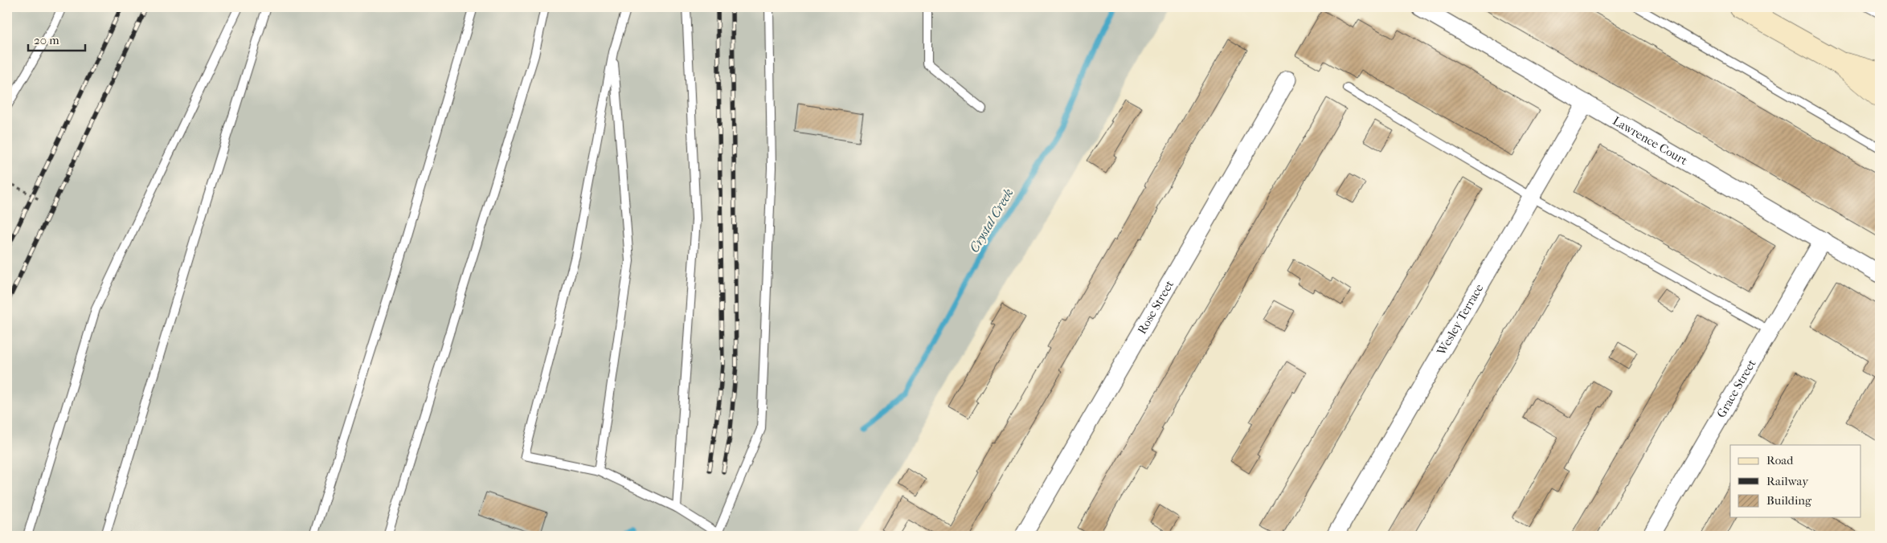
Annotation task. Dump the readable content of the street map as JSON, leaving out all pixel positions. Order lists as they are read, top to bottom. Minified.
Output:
{"streets":{"street":["Lawrence Court","Rose Street","Wesley Terrace","Grace Street"]},"crossings":[["Lawrence Court","Wesley Terrace"],["Lawrence Court","Grace Street"]],"water":["Crystal Creek"],"legend":["Road","Railway","Building"],"scale_bar":"20 m"}
